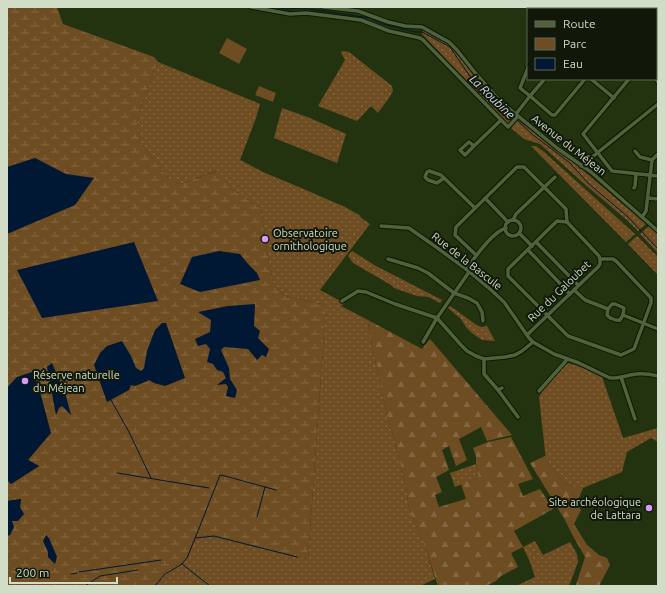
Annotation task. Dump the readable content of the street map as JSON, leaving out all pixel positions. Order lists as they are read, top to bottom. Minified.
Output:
{"streets":{"street":["Avenue du Méjean","Rue de la Bascule","Rue du Galoubet"]},"crossings":[["Rue de la Bascule","Rue du Galoubet"]],"water":["La Roubine"],"places":["Observatoire ornithologique","Réserve naturelle du Méjean","Site archéologique de Lattara"],"legend":["Route","Parc","Eau"],"scale_bar":"200 m"}
